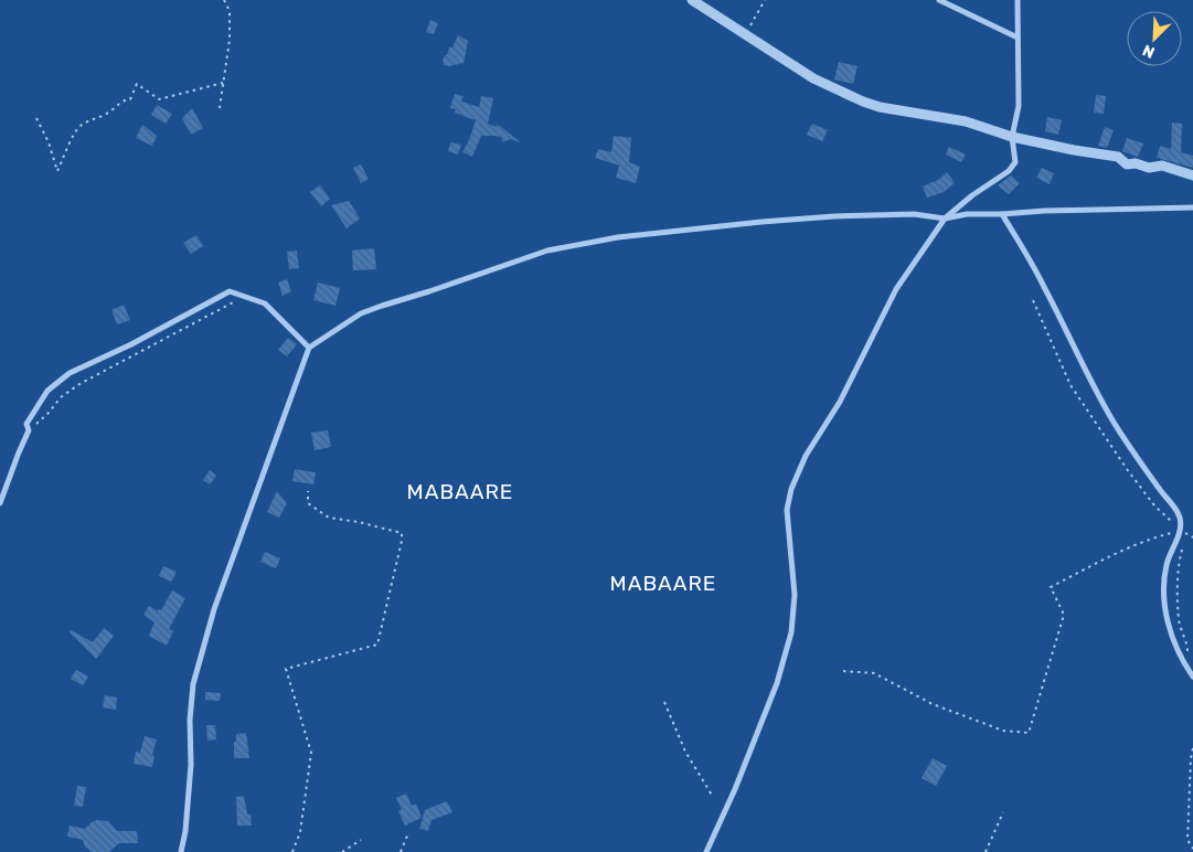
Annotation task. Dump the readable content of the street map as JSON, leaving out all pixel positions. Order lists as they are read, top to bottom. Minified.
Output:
{"districts":["MABAARE","MABAARE"],"north":"bottom left"}
